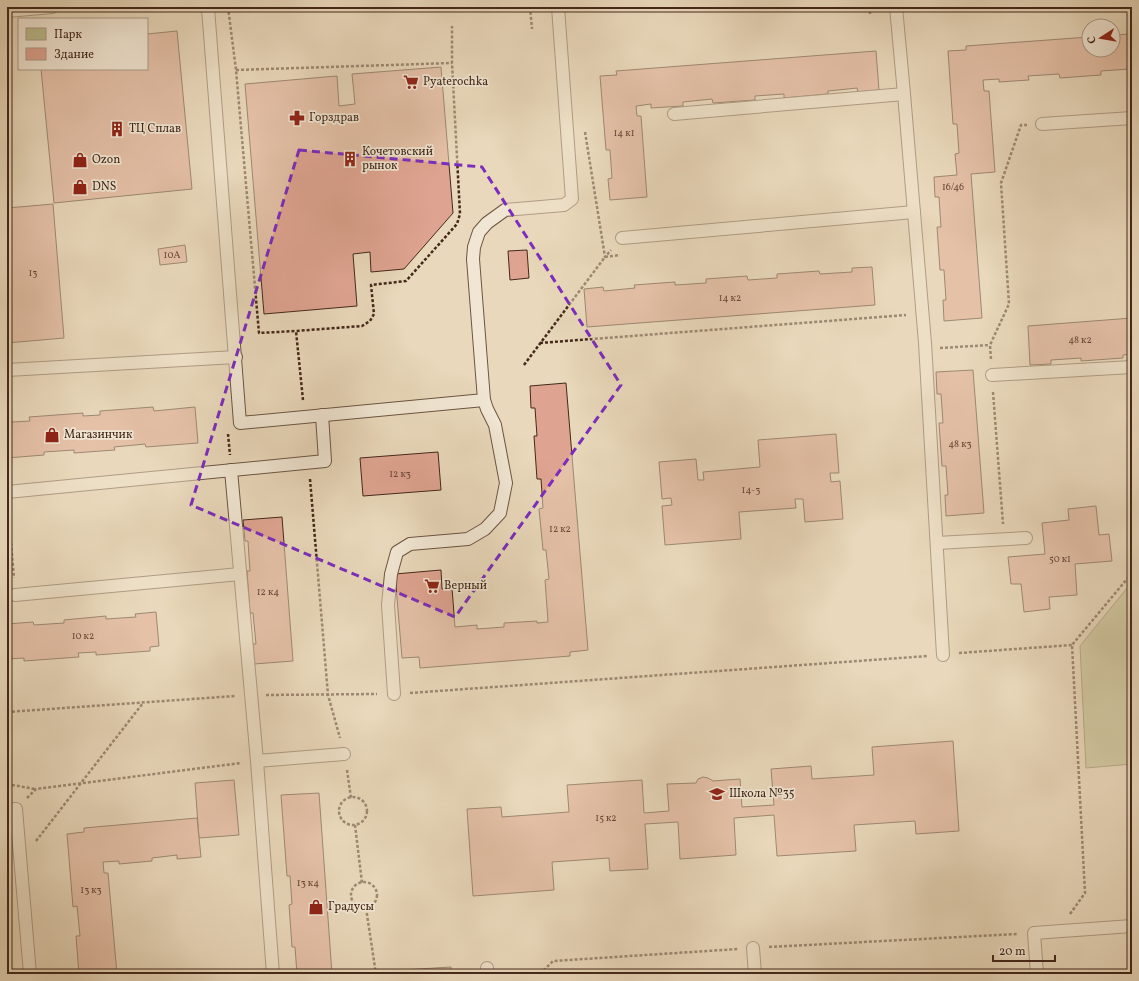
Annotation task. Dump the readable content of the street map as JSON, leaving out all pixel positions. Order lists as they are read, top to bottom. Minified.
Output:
{"places":{"supermarket":["Pyaterochka","Верный"],"pharmacy":["Горздрав"],"building":["ТЦ Сплав","Кочетовский рынок"],"shop":["Ozon","DNS","Магазинчик","Градусы"],"school or university":["Школа №35"]},"house_numbers":["14 к1","16/46","10А","13","14 к2","48 к2","48 к3","12 к3","14-3","12 к2","50 к1","12 к4","10 к2","15 к2","13 к4","13 к3"],"legend":["Парк","Здание"],"scale_bar":"20 m","north":"left"}
